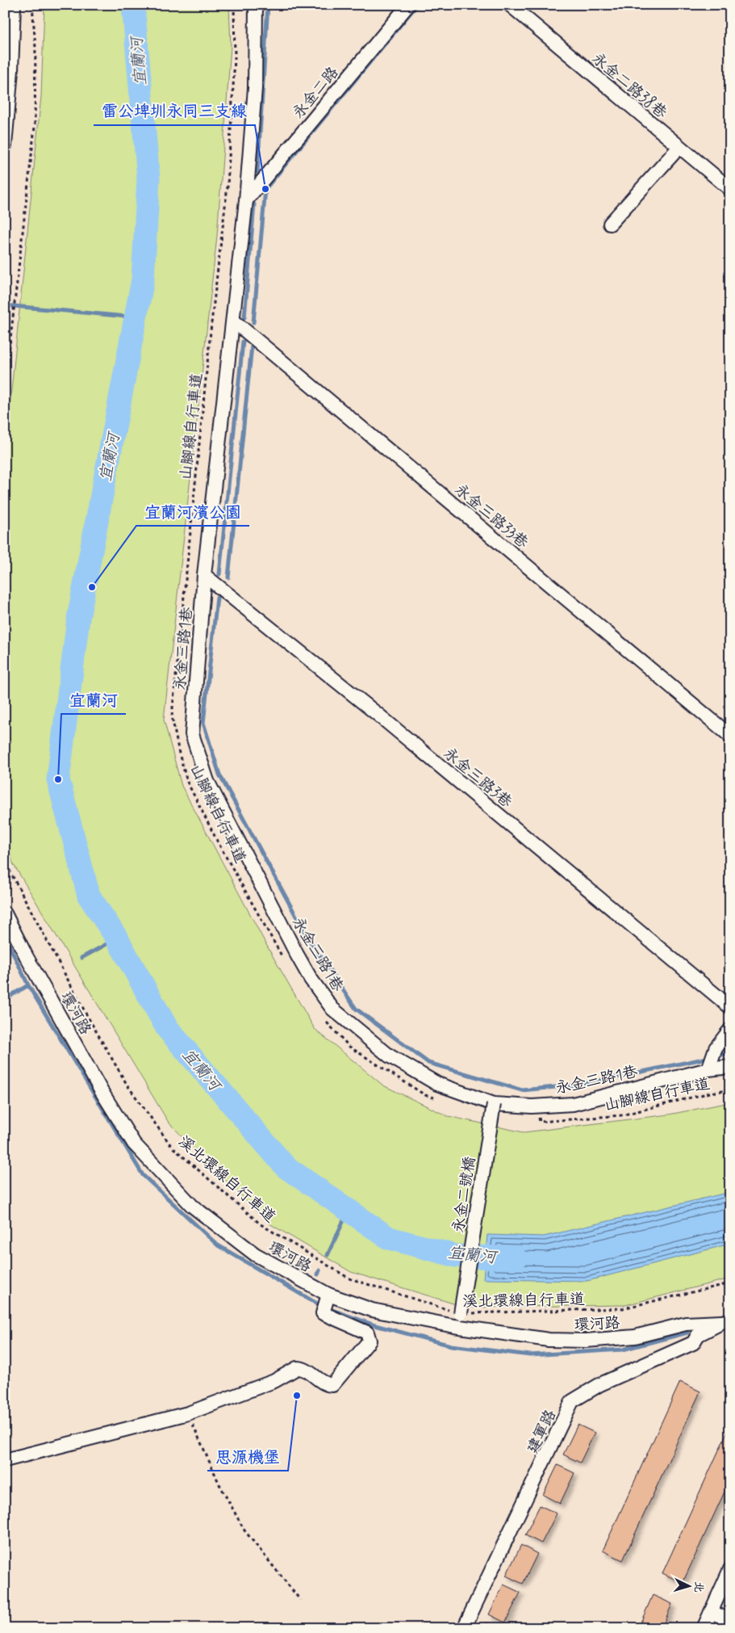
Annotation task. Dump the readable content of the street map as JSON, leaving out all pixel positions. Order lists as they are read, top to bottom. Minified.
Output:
{"streets":{"street":["永金二路38巷","永金二路","永金三路33巷","永金三路1巷","永金三路3巷","環河路","永金二號橋","建軍路"],"path":["山腳線自行車道","溪北環線自行車道"]},"crossings":[["永金二路","永金三路1巷"],["永金三路33巷","永金三路1巷"],["永金三路1巷","永金三路3巷"],["永金三路1巷","永金二號橋"],["環河路","永金二號橋"],["環河路","建軍路"],["溪北環線自行車道","永金二號橋"]],"water":["宜蘭河"],"places":["雷公埤圳永同三支線","宜蘭河濱公園","宜蘭河","思源機堡"],"north":"right"}
